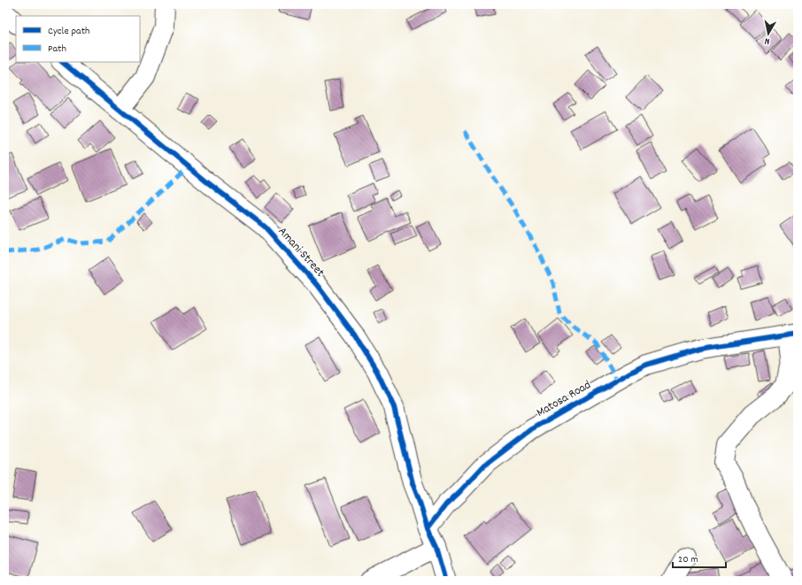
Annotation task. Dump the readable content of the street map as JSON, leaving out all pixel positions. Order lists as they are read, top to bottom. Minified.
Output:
{"streets":{"street":["Amani Street","Matosa Road"]},"crossings":[["Amani Street","Matosa Road"]],"legend":["Cycle path","Path"],"scale_bar":"20 m","north":"bottom"}
